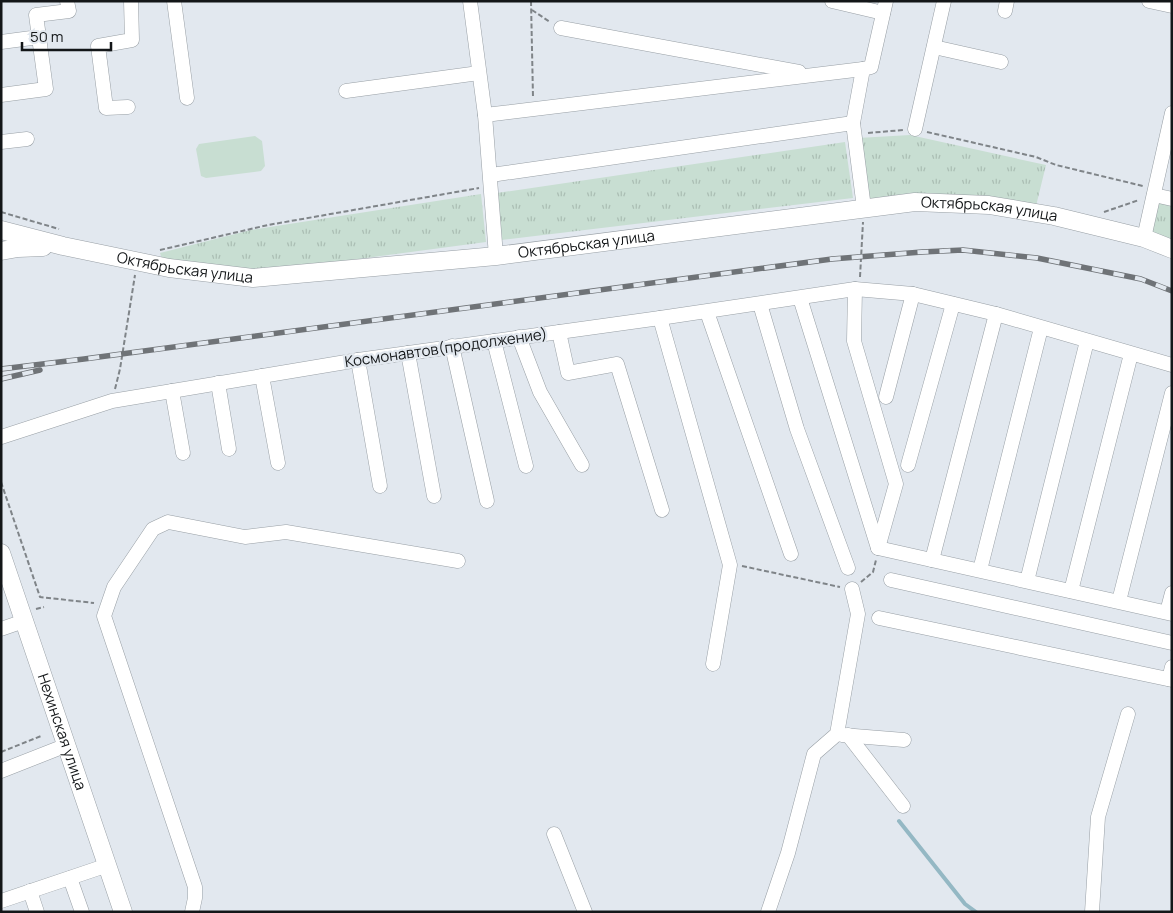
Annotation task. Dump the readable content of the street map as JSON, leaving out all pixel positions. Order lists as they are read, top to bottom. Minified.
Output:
{"streets":{"main road":["Октябрьская улица","Нехинская улица"],"street":["Космонавтов(продолжение)"]},"scale_bar":"50 m"}
